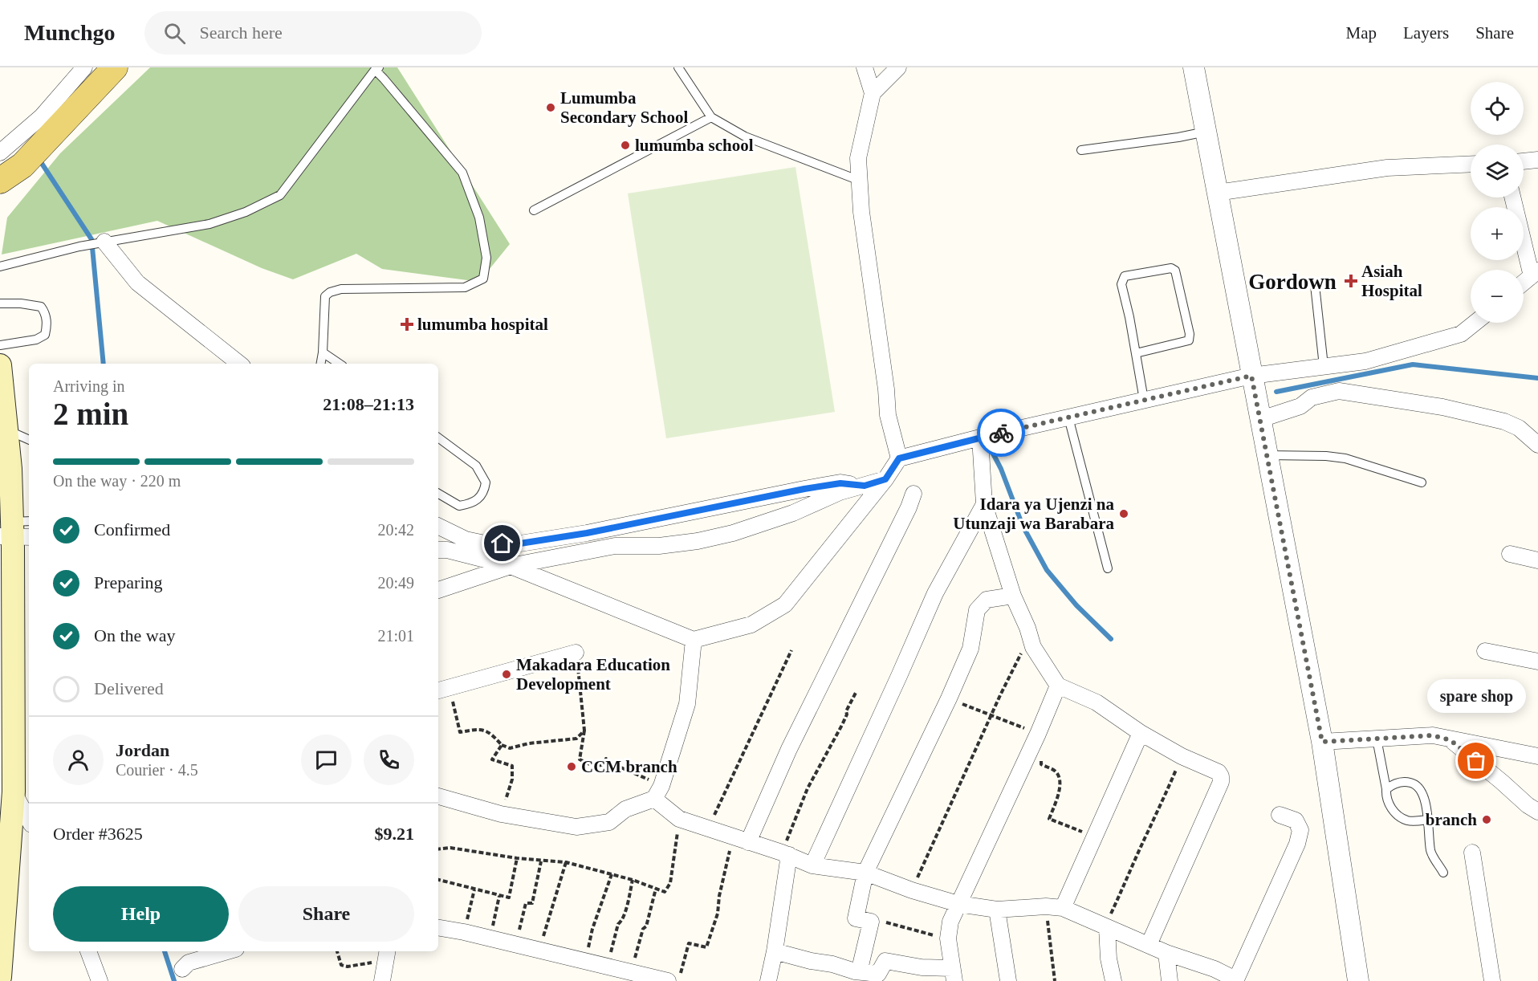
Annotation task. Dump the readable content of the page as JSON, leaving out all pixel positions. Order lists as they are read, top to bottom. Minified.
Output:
{"districts":["Gordown"],"places":{"other":["Lumumba Secondary School","lumumba school","Idara ya Ujenzi na Utunzaji wa Barabara","Makadara Education Development","spare shop","CCM branch","branch"],"health":["Asiah Hospital","lumumba hospital"]},"page":{"header":"Munchgo","search":"Search here","nav":["Map","Layers","Share"],"map_buttons":["+","−"],"heading":["2 min","Arriving in","21:08–21:13"],"panel":["Jordan","Courier · 4.5","Order #3625","$9.21"],"bar":"On the way · 220 m","list":[["Confirmed","20:42"],["Preparing","20:49"],["On the way","21:01"],"Delivered"],"bubble":"spare shop","buttons":["Help","Share"]}}
